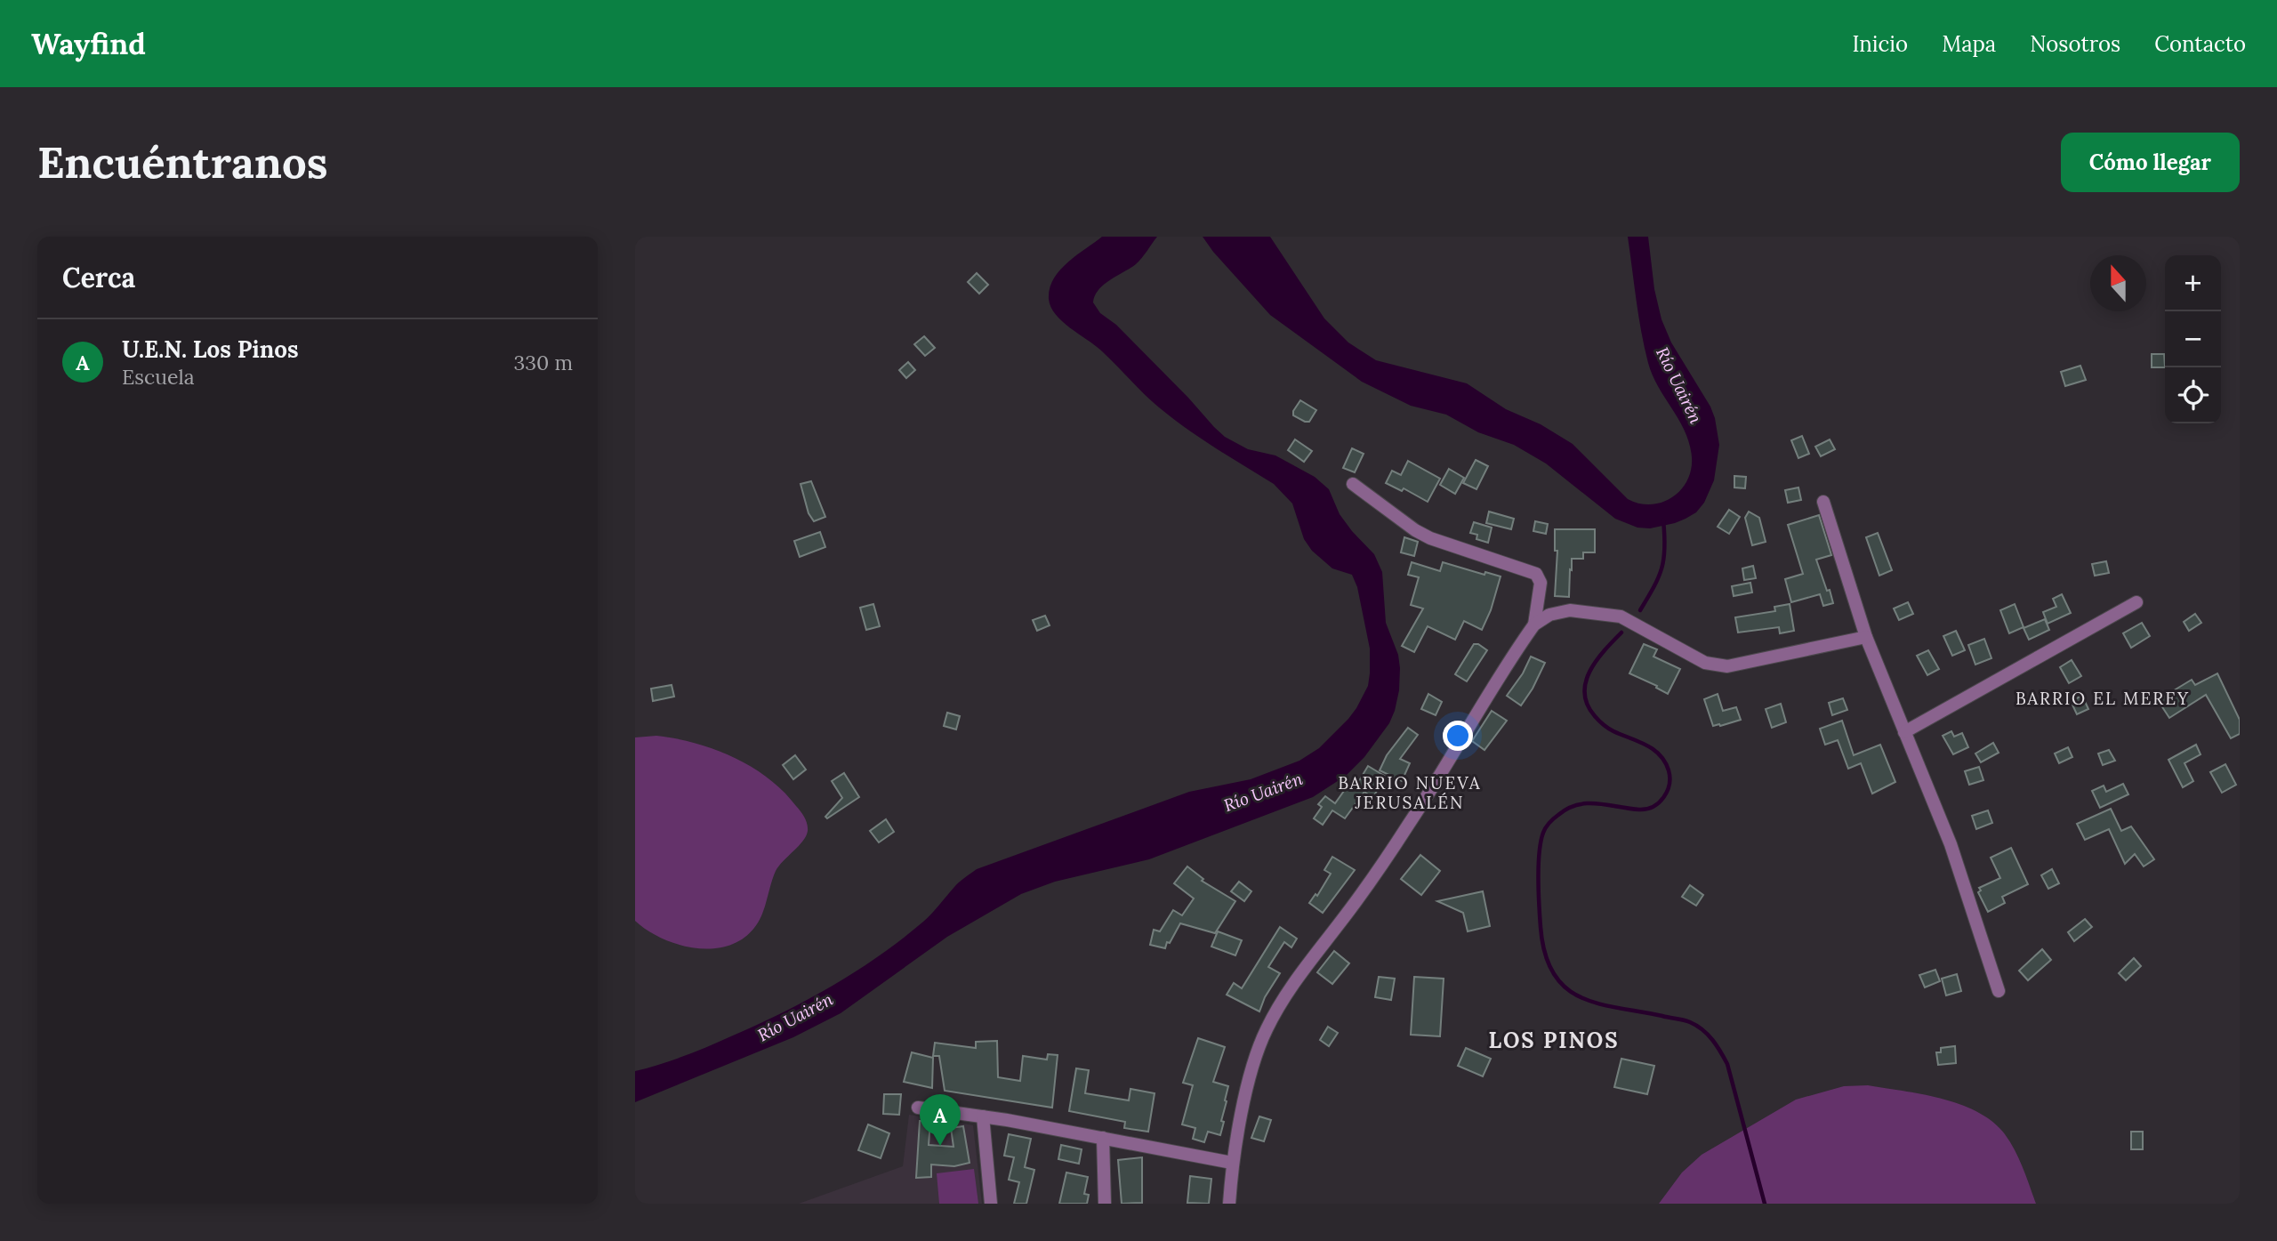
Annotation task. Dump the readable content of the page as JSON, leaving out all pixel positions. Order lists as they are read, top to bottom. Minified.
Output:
{"districts":["BARRIO EL MEREY","BARRIO NUEVA JERUSALÉN","LOS PINOS"],"water":["Río Uairén"],"north":"top","page":{"header":"Wayfind","nav":["Inicio","Mapa","Nosotros","Contacto"],"buttons":"Cómo llegar","title":"Encuéntranos","heading":"Cerca","map_buttons":["+","−"],"list":[{"mark":"A","name":"U.E.N. Los Pinos","note":"Escuela","value":"330 m"}],"pins":"A"}}
